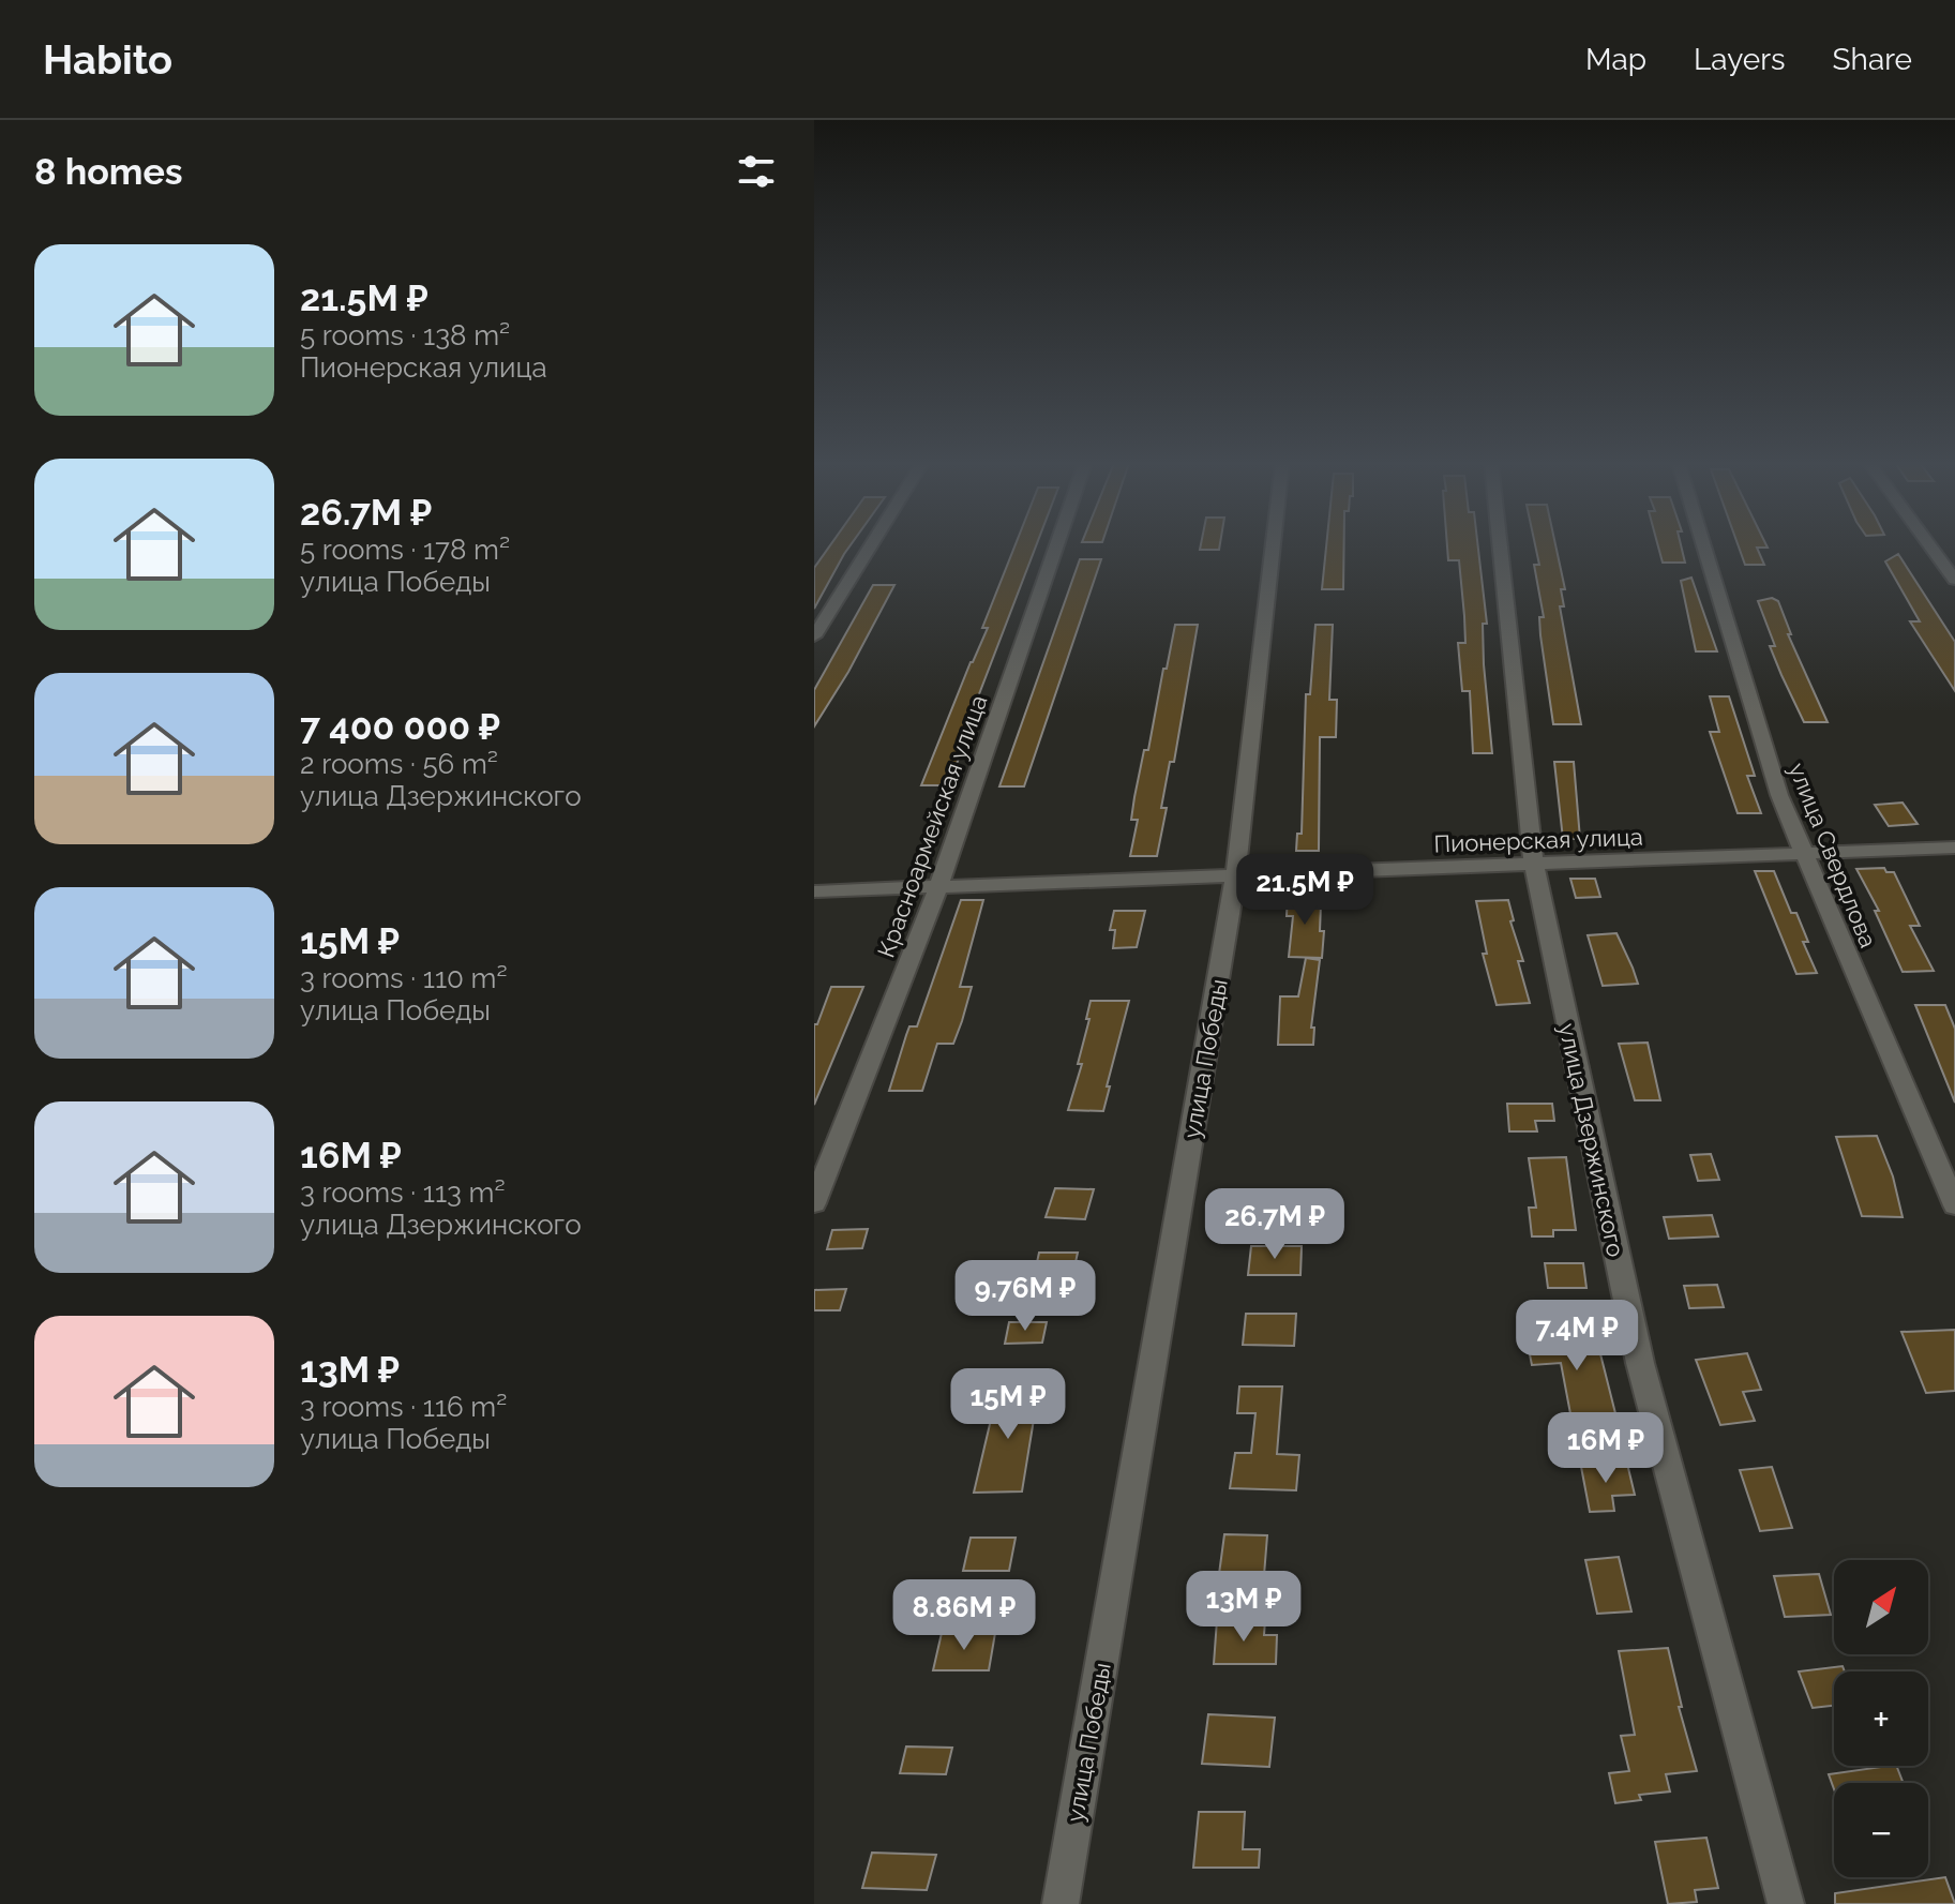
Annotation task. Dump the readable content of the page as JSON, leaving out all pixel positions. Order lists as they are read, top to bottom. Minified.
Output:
{"streets":{"street":["Красноармейская улица","Пионерская улица","улица Свердлова","улица Победы","улица Дзержинского"]},"crossings":[["Красноармейская улица","Пионерская улица"],["Пионерская улица","улица Свердлова"],["Пионерская улица","улица Победы"],["Пионерская улица","улица Дзержинского"]],"north":"top right","page":{"header":"Habito","nav":["Map","Layers","Share"],"heading":"8 homes","list":[{"name":"21.5M ₽","note":"5 rooms · 138 m² · Пионерская улица"},{"name":"26.7M ₽","note":"5 rooms · 178 m² · улица Победы"},{"name":"7 400 000 ₽","note":"2 rooms · 56 m² · улица Дзержинского"},{"name":"15M ₽","note":"3 rooms · 110 m² · улица Победы"},{"name":"16M ₽","note":"3 rooms · 113 m² · улица Дзержинского"},{"name":"13M ₽","note":"3 rooms · 116 m² · улица Победы"}],"price":["21.5M ₽","26.7M ₽","9.76M ₽","7.4M ₽","15M ₽","16M ₽","13M ₽","8.86M ₽"],"map_buttons":["+","−"]}}
